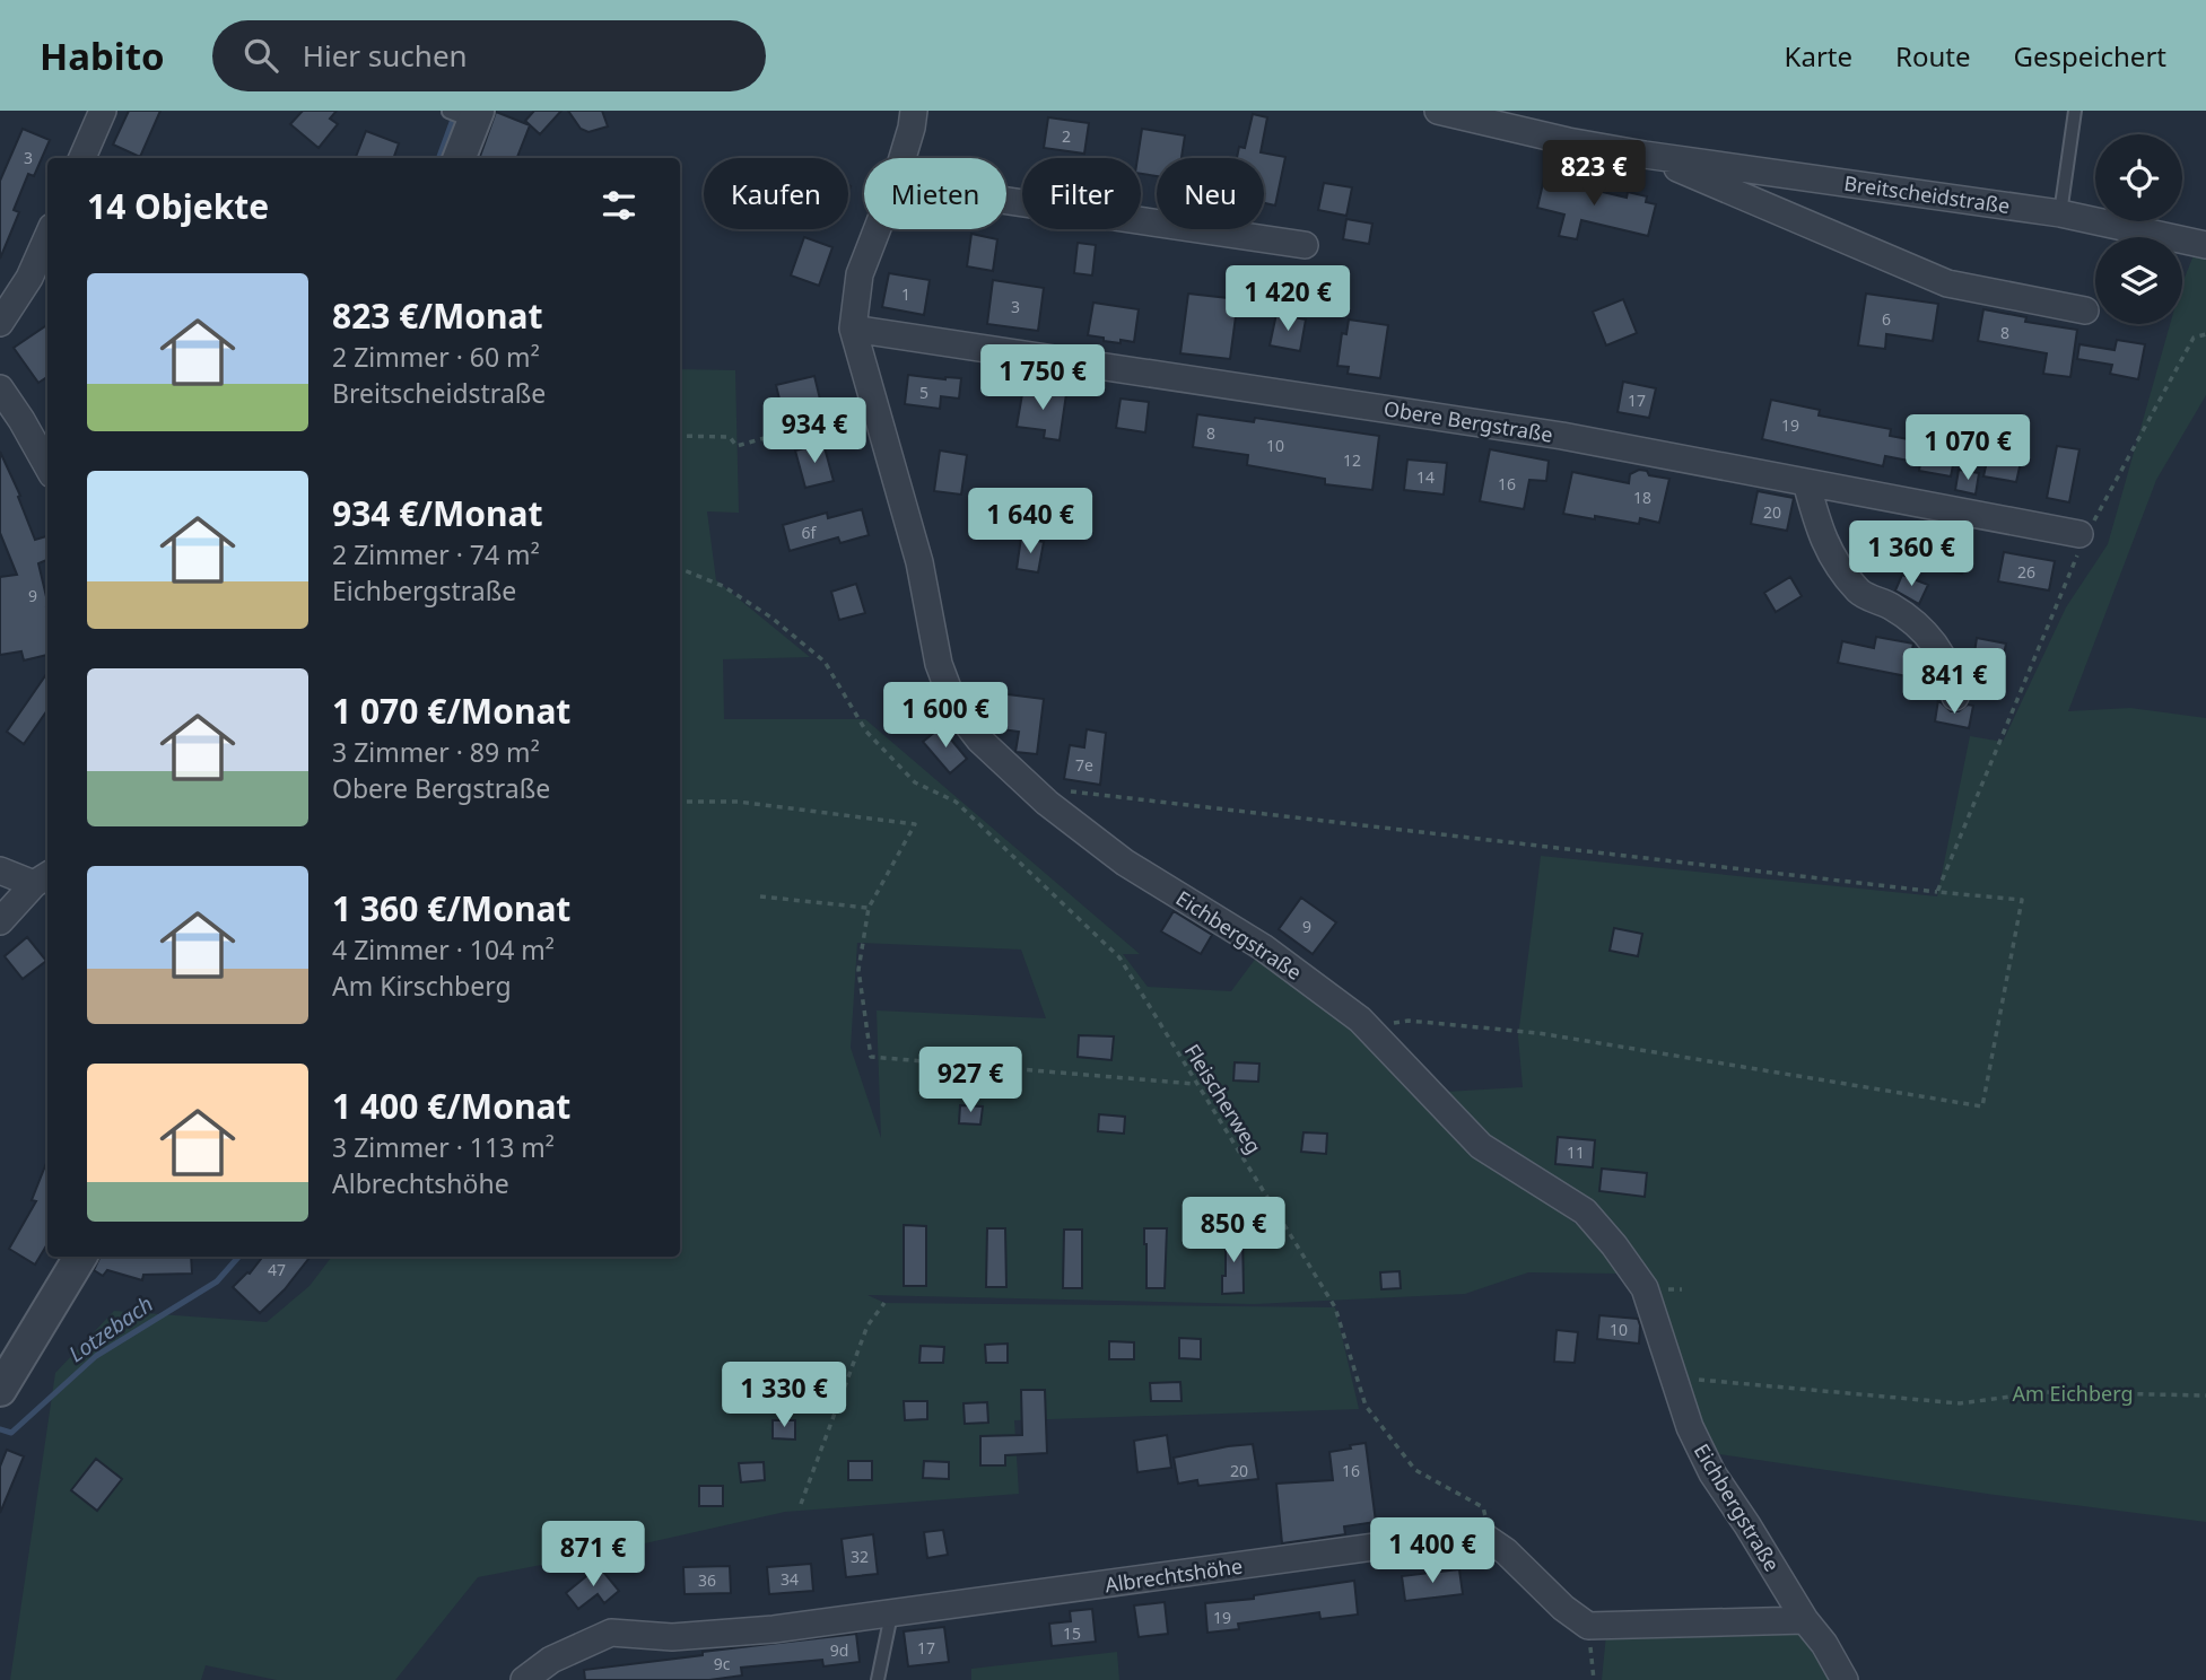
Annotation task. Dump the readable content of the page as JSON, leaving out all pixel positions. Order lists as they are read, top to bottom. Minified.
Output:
{"streets":{"street":["Breitscheidstraße","Obere Bergstraße","Eichbergstraße","Albrechtshöhe"],"path":["Fleischerweg"]},"crossings":[["Obere Bergstraße","Eichbergstraße"]],"water":["Lotzebach"],"parks":["Am Eichberg"],"house_numbers":["2","3","1","3","6","8","5","17","19","8","10","12","14","16","18","20","6f","26","9","7e","9","11","47","10","20","16","32","34","36","19","15","17","9d","9c"],"page":{"header":"Habito","search":"Hier suchen","nav":["Karte","Route","Gespeichert"],"price":["823 €","1 420 €","1 750 €","934 €","1 070 €","1 640 €","1 360 €","841 €","1 600 €","927 €","850 €","1 330 €","1 400 €","871 €"],"chip":["Kaufen","Mieten","Filter","Neu"],"heading":"14 Objekte","list":[{"name":"823 €/Monat","note":"2 Zimmer · 60 m² · Breitscheidstraße"},{"name":"934 €/Monat","note":"2 Zimmer · 74 m² · Eichbergstraße"},{"name":"1 070 €/Monat","note":"3 Zimmer · 89 m² · Obere Bergstraße"},{"name":"1 360 €/Monat","note":"4 Zimmer · 104 m² · Am Kirschberg"},{"name":"1 400 €/Monat","note":"3 Zimmer · 113 m² · Albrechtshöhe"}]}}
